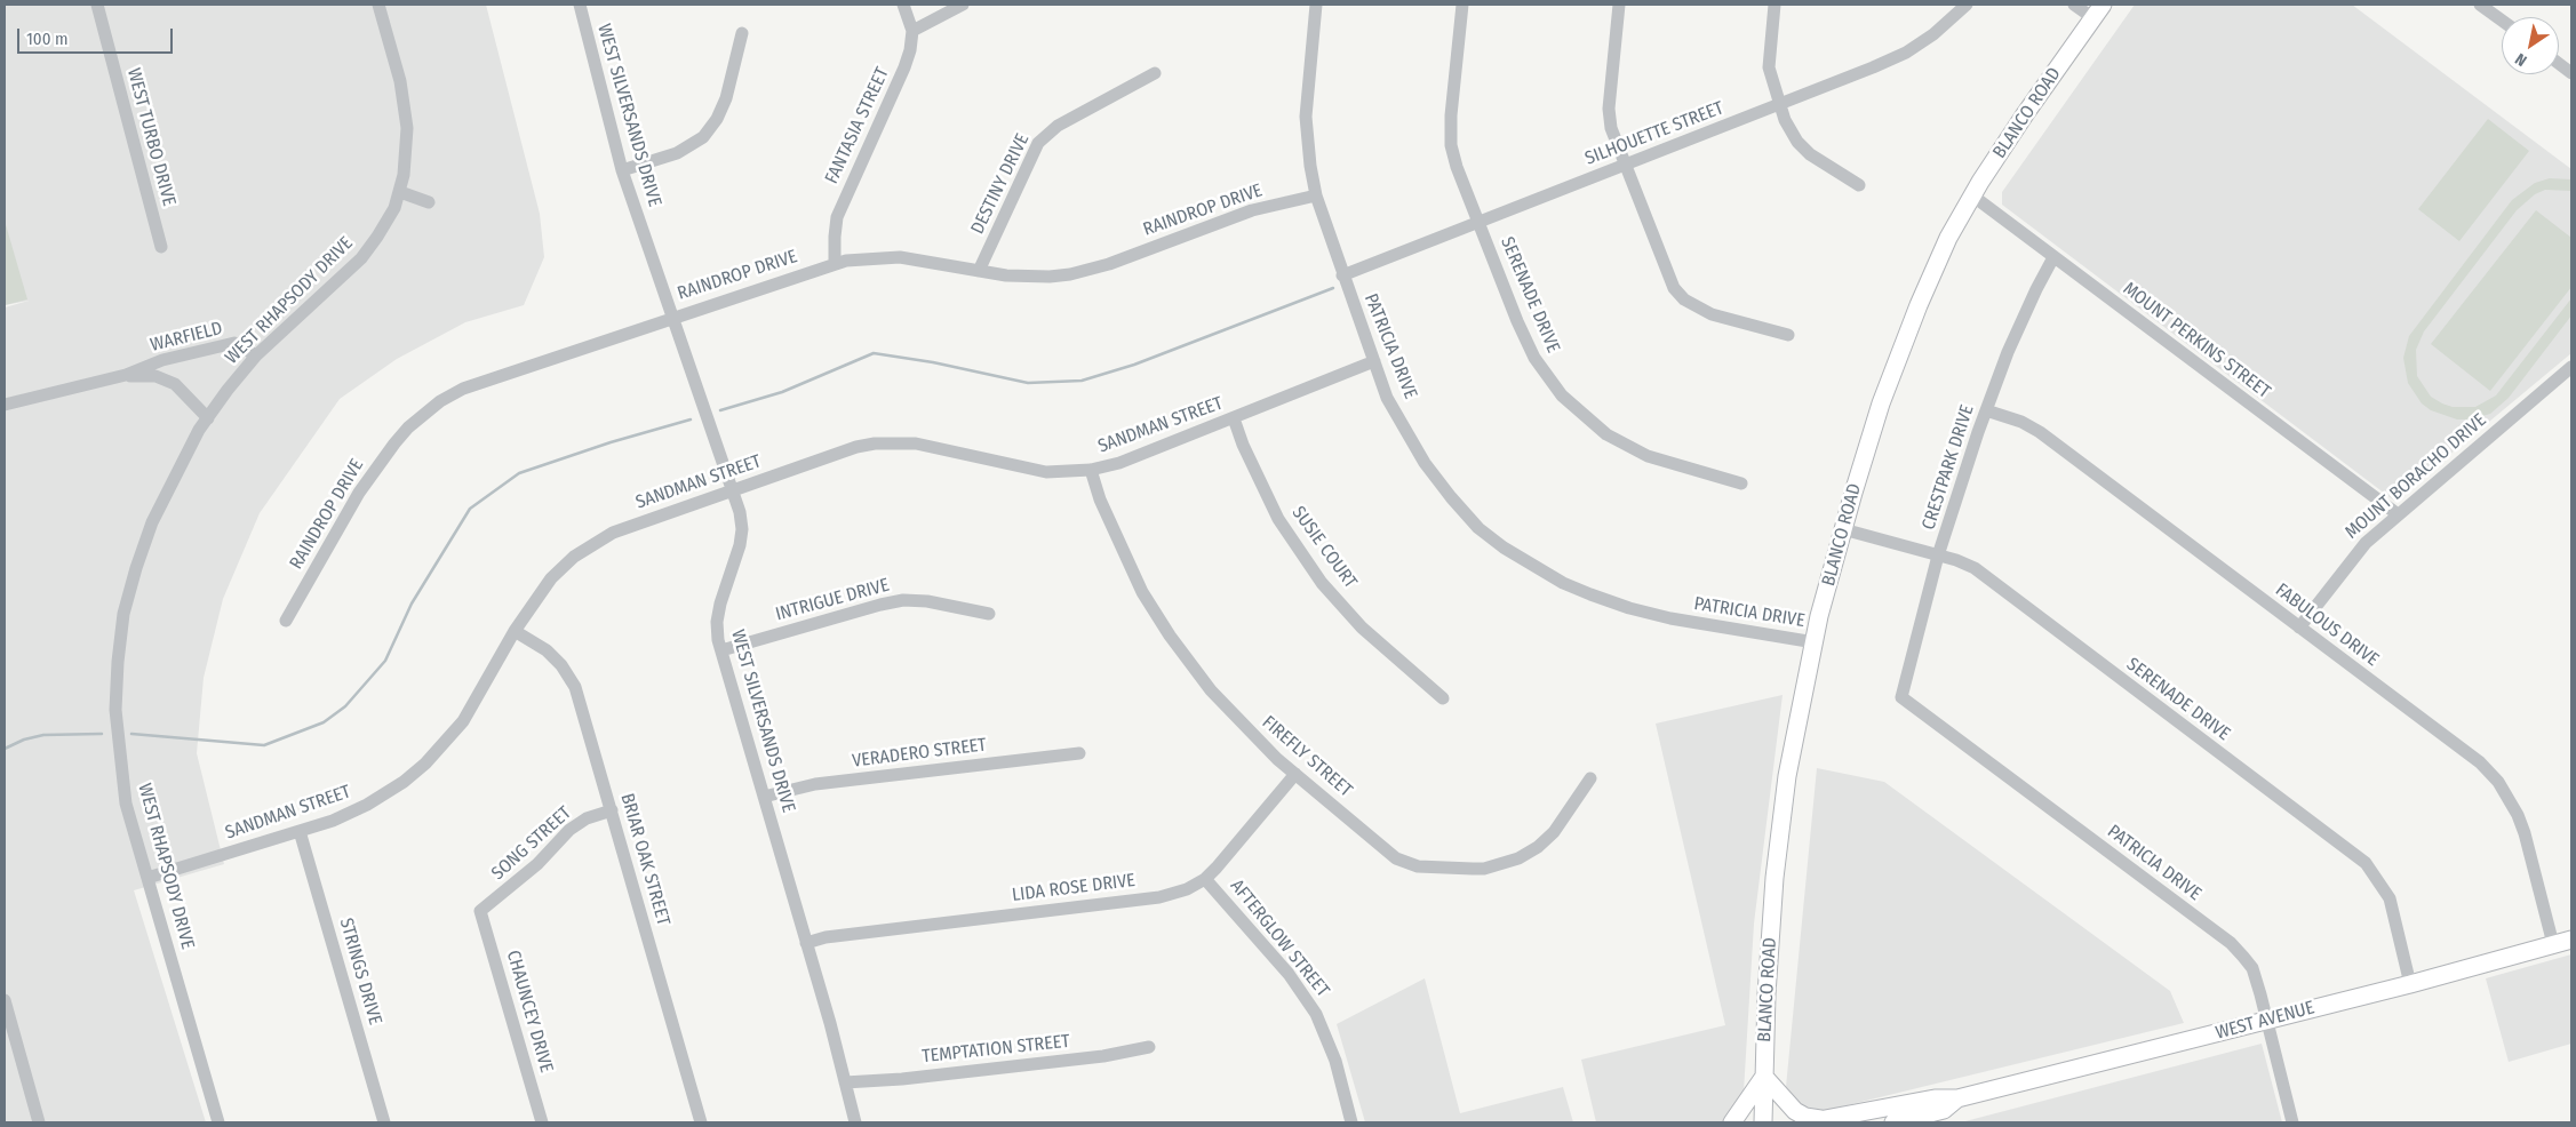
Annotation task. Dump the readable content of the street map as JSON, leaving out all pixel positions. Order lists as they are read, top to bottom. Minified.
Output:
{"streets":{"main road":["BLANCO ROAD","WEST AVENUE"],"street":["WEST SILVERSANDS DRIVE","FANTASIA STREET","SILHOUETTE STREET","WEST TURBO DRIVE","DESTINY DRIVE","RAINDROP DRIVE","SERENADE DRIVE","WEST RHAPSODY DRIVE","WARFIELD","MOUNT PERKINS STREET","PATRICIA DRIVE","SANDMAN STREET","CRESTPARK DRIVE","MOUNT BORACHO DRIVE","SUSIE COURT","INTRIGUE DRIVE","FABULOUS DRIVE","VERADERO STREET","FIREFLY STREET","SONG STREET","BRIAR OAK STREET","LIDA ROSE DRIVE","AFTERGLOW STREET","STRINGS DRIVE","CHAUNCEY DRIVE","TEMPTATION STREET"]},"crossings":[["BLANCO ROAD","SERENADE DRIVE"],["BLANCO ROAD","MOUNT PERKINS STREET"],["BLANCO ROAD","PATRICIA DRIVE"],["WEST SILVERSANDS DRIVE","RAINDROP DRIVE"],["WEST SILVERSANDS DRIVE","SANDMAN STREET"],["WEST SILVERSANDS DRIVE","INTRIGUE DRIVE"],["WEST SILVERSANDS DRIVE","VERADERO STREET"],["WEST SILVERSANDS DRIVE","LIDA ROSE DRIVE"],["WEST SILVERSANDS DRIVE","TEMPTATION STREET"],["FANTASIA STREET","RAINDROP DRIVE"],["SILHOUETTE STREET","SERENADE DRIVE"],["SILHOUETTE STREET","PATRICIA DRIVE"],["DESTINY DRIVE","RAINDROP DRIVE"],["RAINDROP DRIVE","PATRICIA DRIVE"],["SERENADE DRIVE","CRESTPARK DRIVE"],["SERENADE DRIVE","WEST AVENUE"],["WEST RHAPSODY DRIVE","WARFIELD"],["WEST RHAPSODY DRIVE","SANDMAN STREET"],["MOUNT PERKINS STREET","CRESTPARK DRIVE"],["MOUNT PERKINS STREET","MOUNT BORACHO DRIVE"],["PATRICIA DRIVE","SANDMAN STREET"],["PATRICIA DRIVE","CRESTPARK DRIVE"],["PATRICIA DRIVE","WEST AVENUE"],["SANDMAN STREET","SUSIE COURT"],["SANDMAN STREET","FIREFLY STREET"],["SANDMAN STREET","BRIAR OAK STREET"],["SANDMAN STREET","STRINGS DRIVE"],["CRESTPARK DRIVE","FABULOUS DRIVE"],["MOUNT BORACHO DRIVE","FABULOUS DRIVE"],["FABULOUS DRIVE","WEST AVENUE"],["FIREFLY STREET","LIDA ROSE DRIVE"],["SONG STREET","BRIAR OAK STREET"],["SONG STREET","CHAUNCEY DRIVE"],["LIDA ROSE DRIVE","AFTERGLOW STREET"]],"scale_bar":"100 m","north":"bottom left"}
